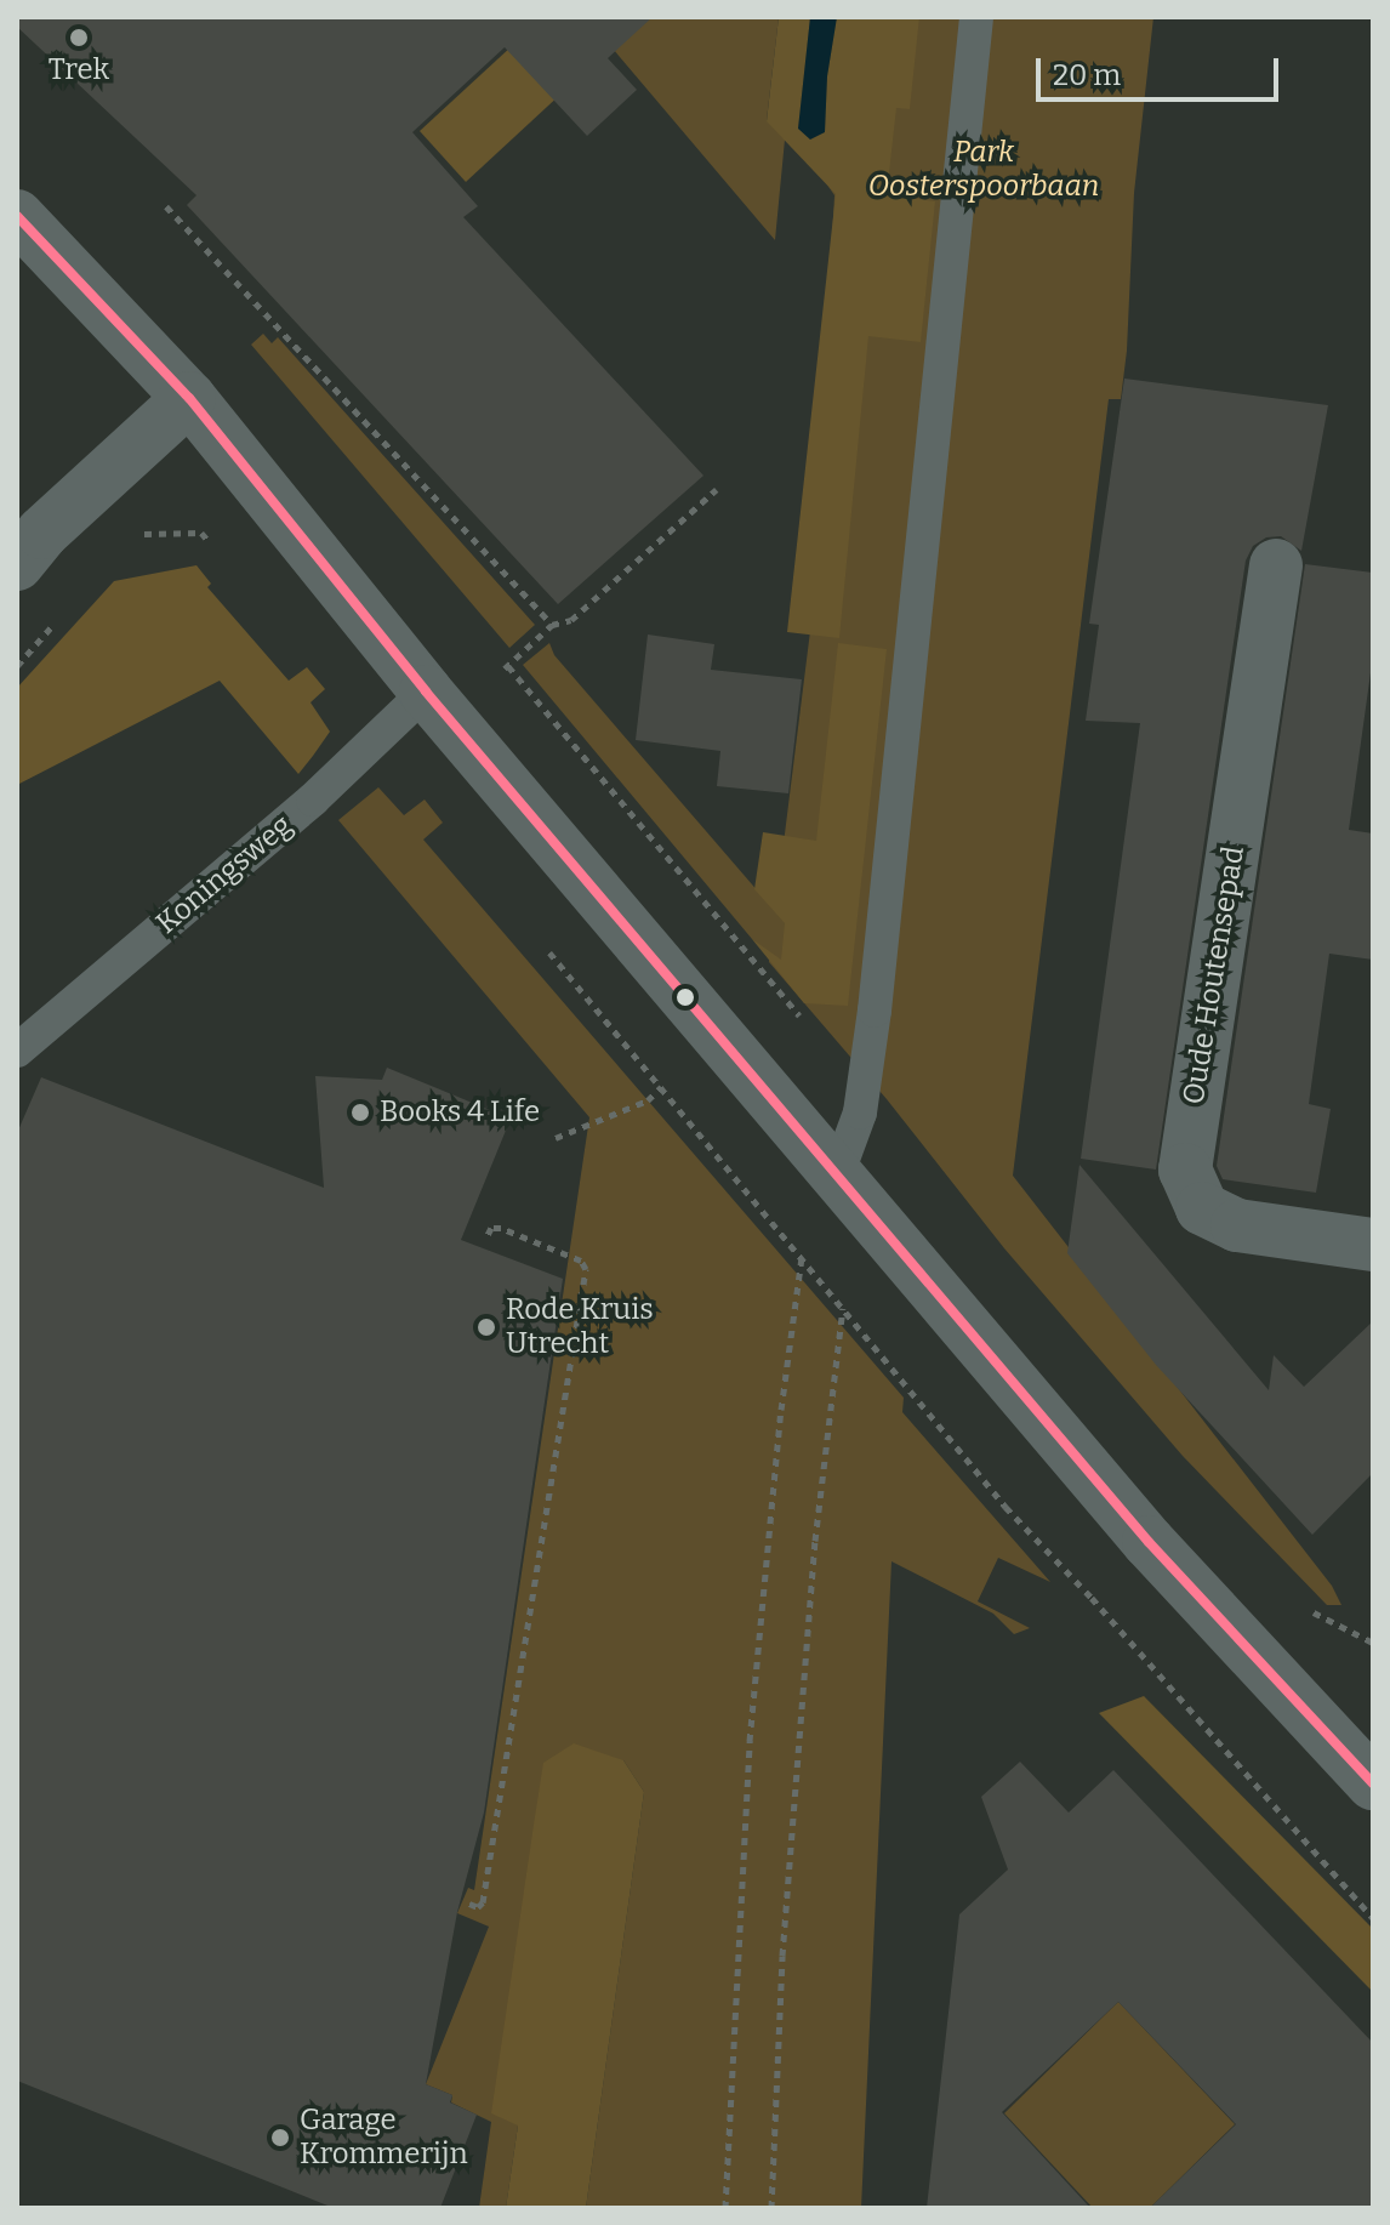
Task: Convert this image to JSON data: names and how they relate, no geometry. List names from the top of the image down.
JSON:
{
  "streets": {
    "street": ["Oude Houtensepad"],
    "lane": ["Koningsweg"]
  },
  "parks": ["Park Oosterspoorbaan"],
  "places": [
    "Trek",
    "Books 4 Life",
    "Rode Kruis Utrecht",
    "Garage Krommerijn"
  ],
  "scale_bar": "20 m"
}
